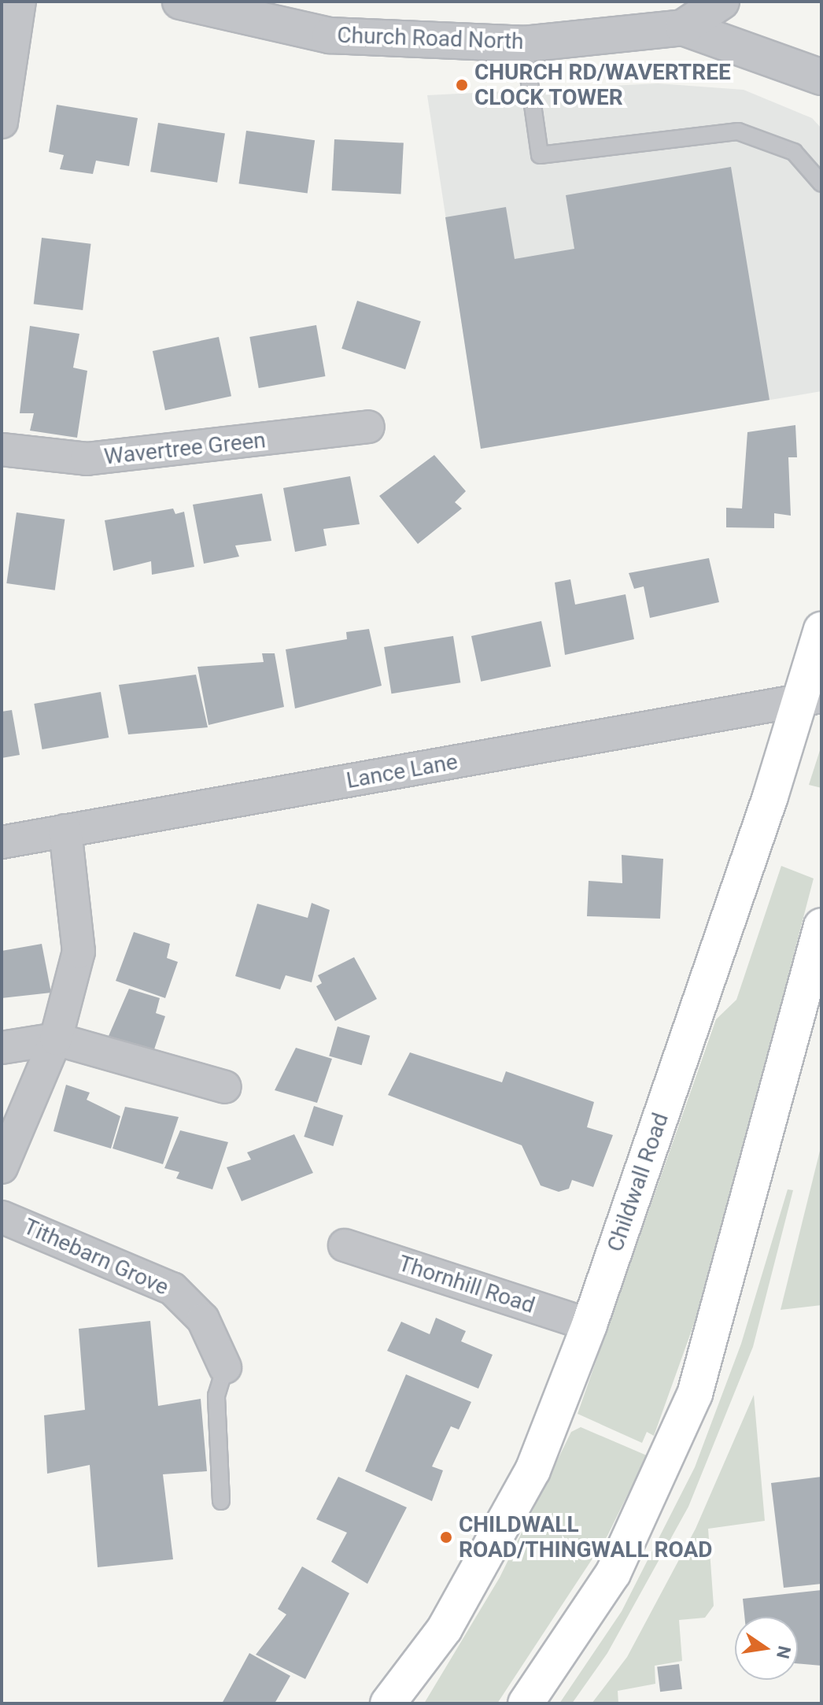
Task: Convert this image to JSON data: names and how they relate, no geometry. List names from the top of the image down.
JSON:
{
  "streets": {
    "main road": ["Childwall Road"],
    "street": [
      "Church Road North",
      "Wavertree Green",
      "Lance Lane",
      "Tithebarn Grove",
      "Thornhill Road"
    ]
  },
  "crossings": [
    ["Lance Lane", "Childwall Road"],
    ["Childwall Road", "Thornhill Road"]
  ],
  "places": ["CHURCH RD/WAVERTREE CLOCK TOWER", "CHILDWALL ROAD/THINGWALL ROAD"],
  "north": "right"
}
